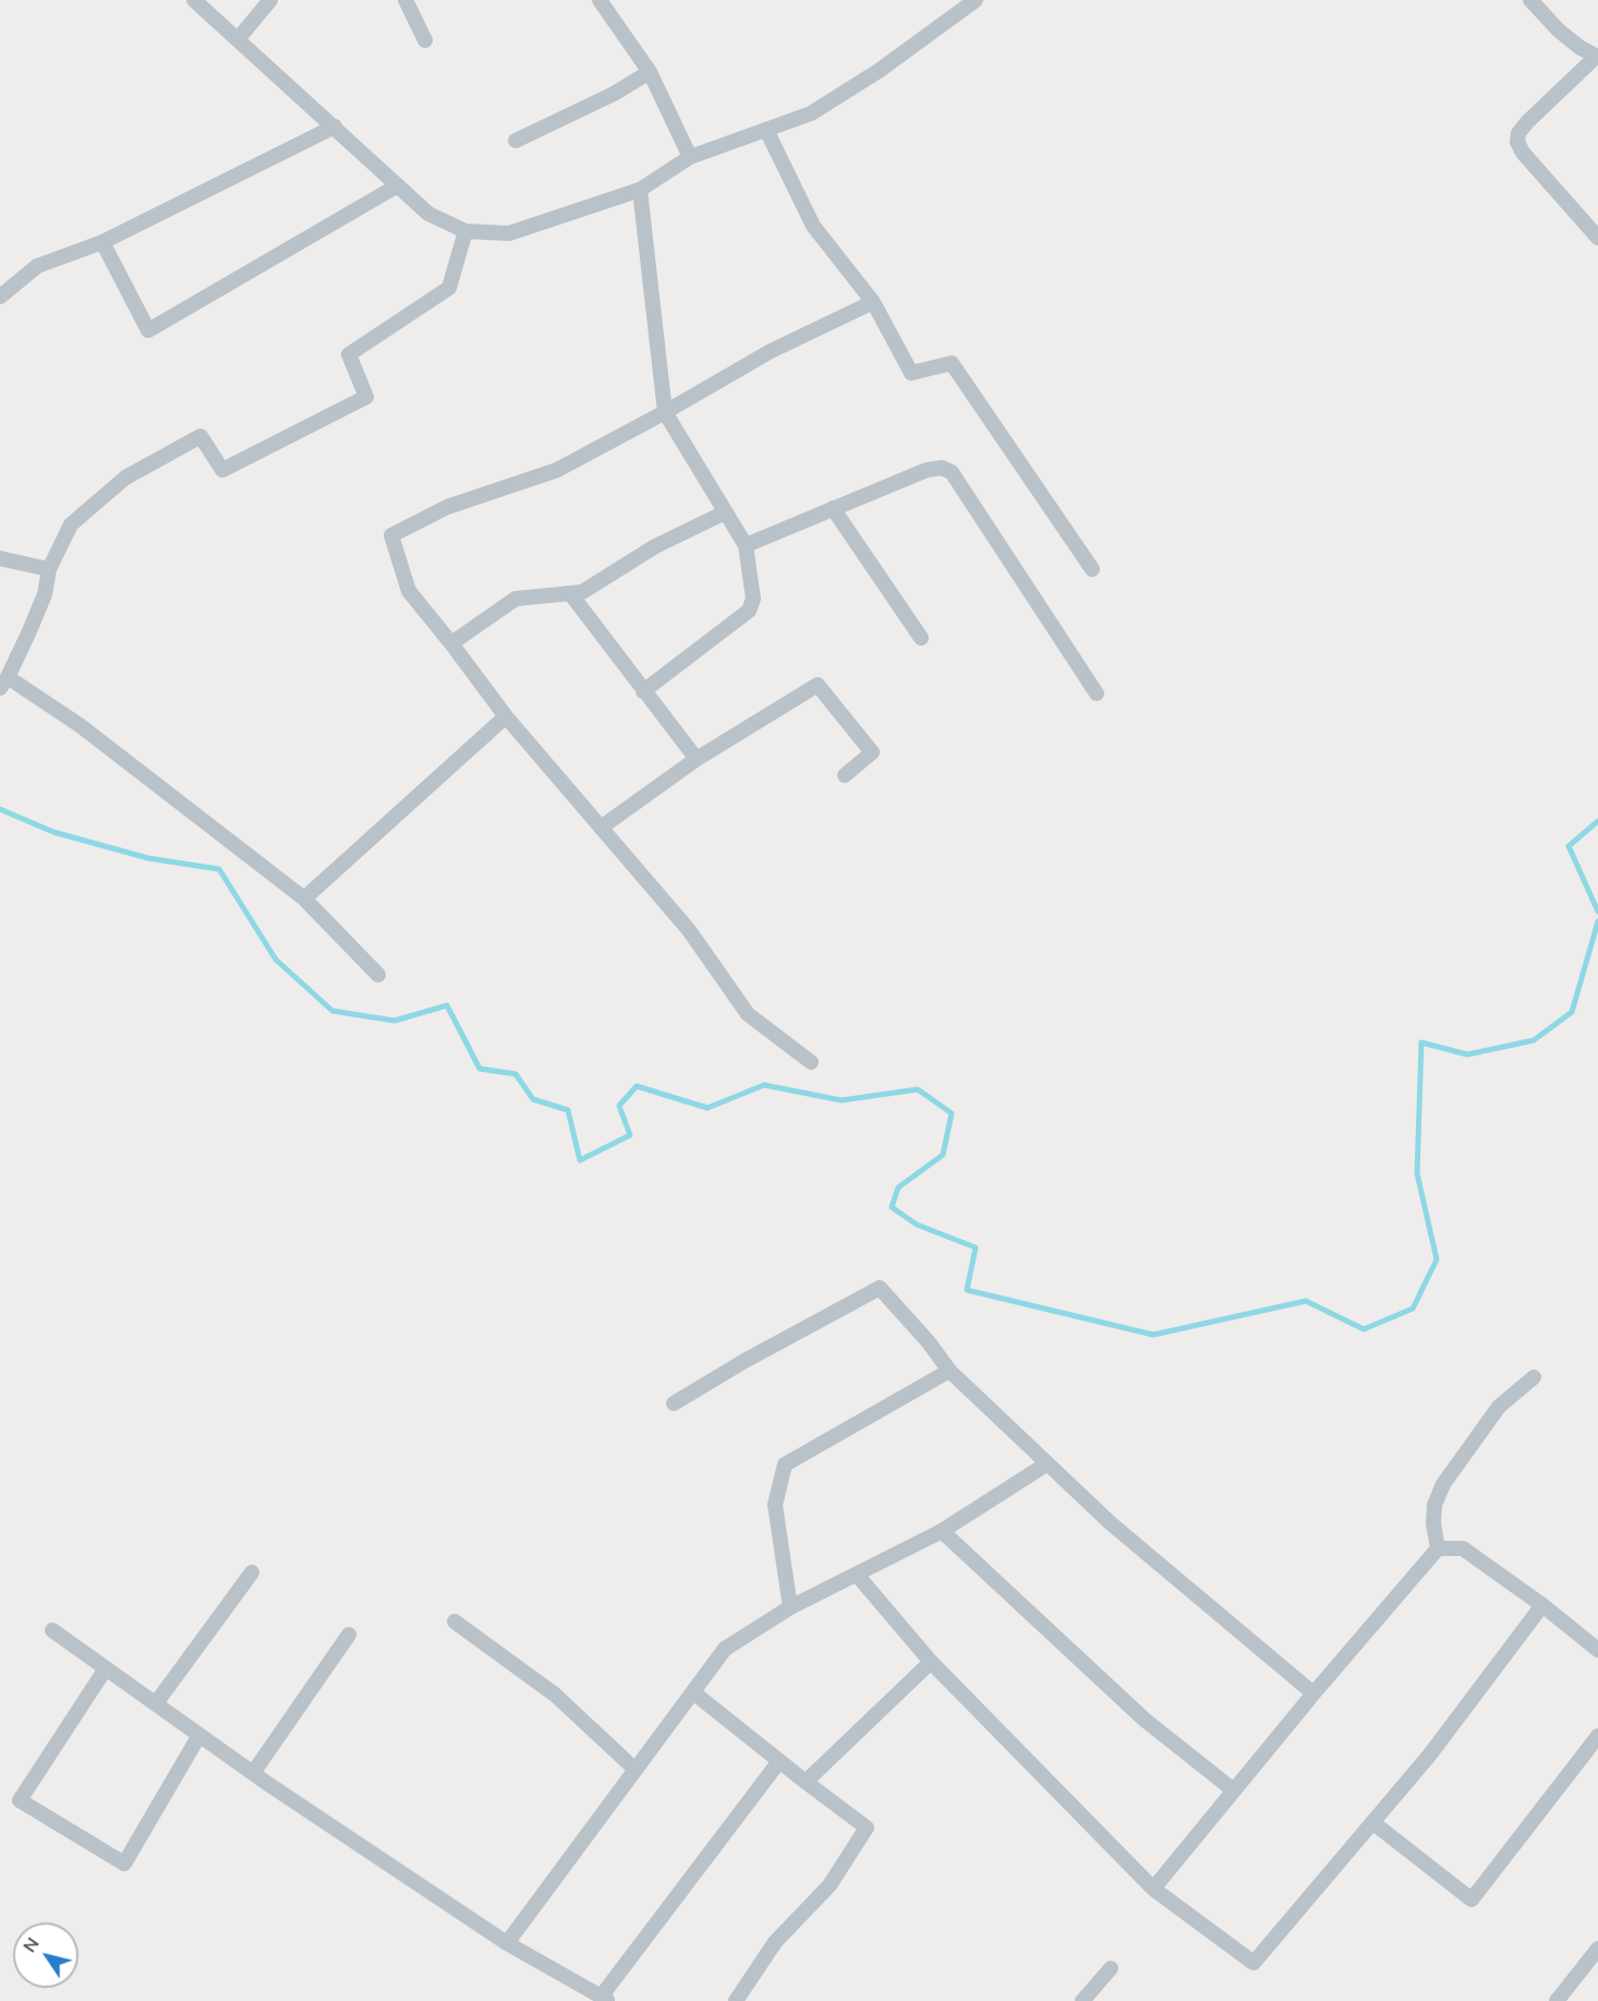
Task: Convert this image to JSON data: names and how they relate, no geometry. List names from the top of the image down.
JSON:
{
  "north": "top left"
}
